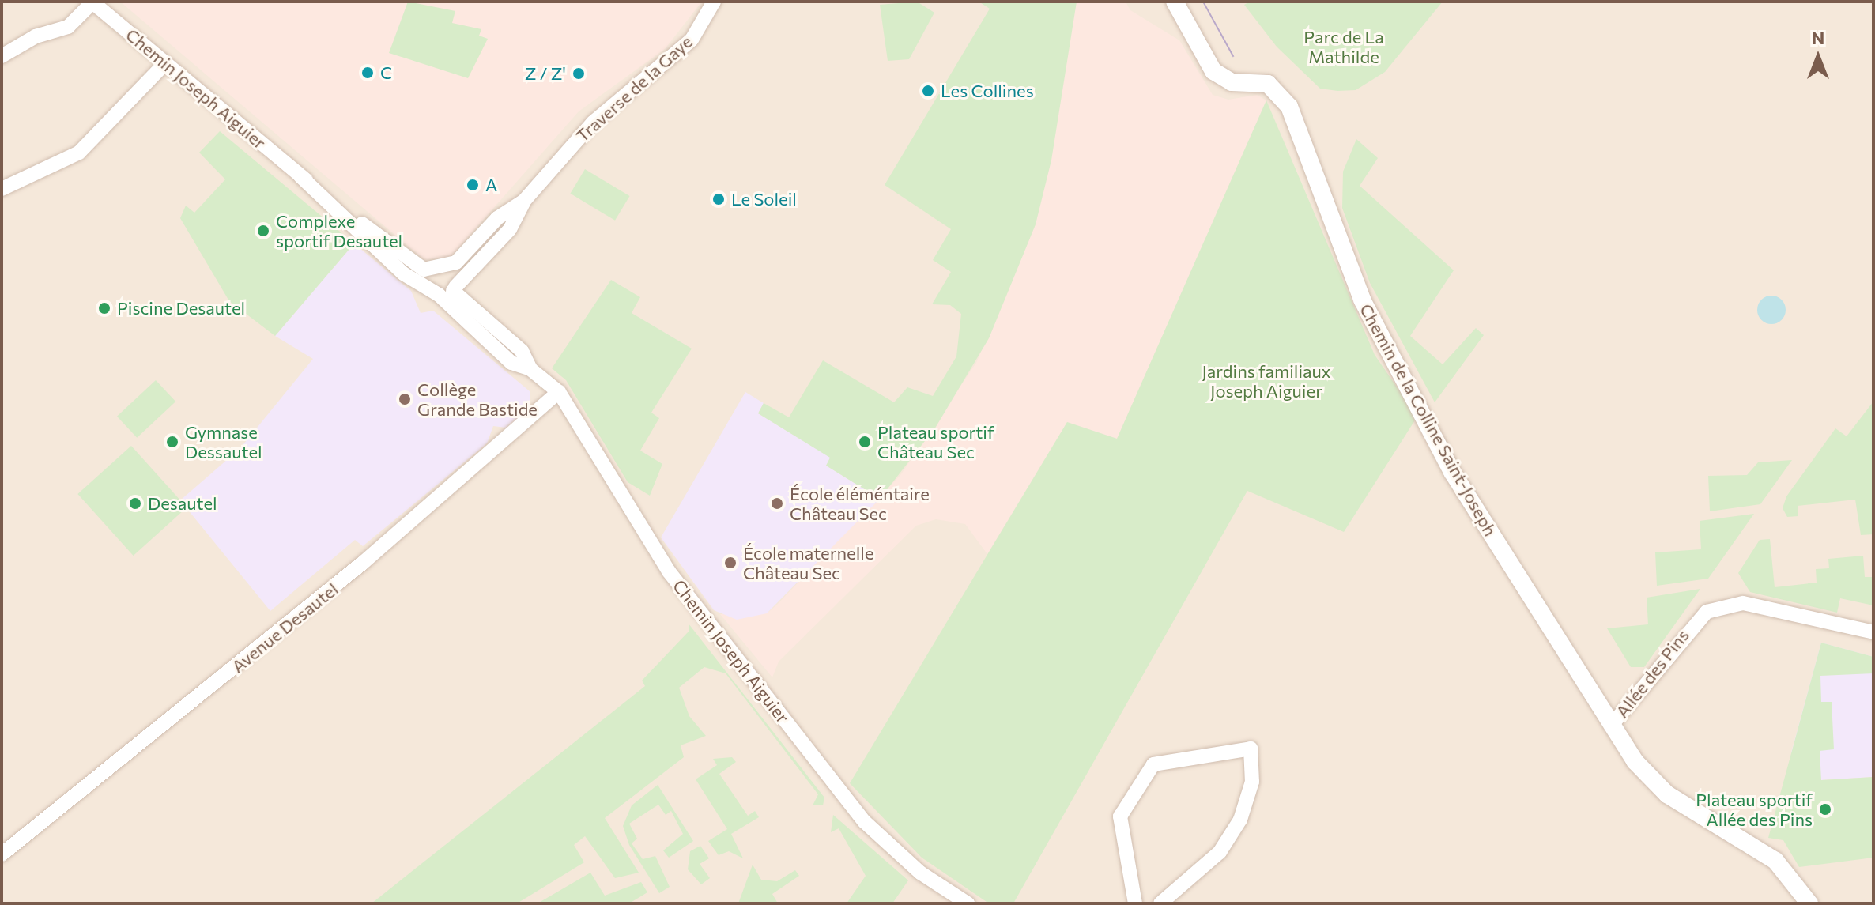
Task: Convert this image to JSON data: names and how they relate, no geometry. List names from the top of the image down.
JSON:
{
  "streets": {
    "street": [
      "Chemin Joseph Aiguier",
      "Traverse de la Gaye",
      "Chemin de la Colline Saint-Joseph",
      "Avenue Desautel",
      "Allée des Pins"
    ]
  },
  "crossings": [
    ["Chemin Joseph Aiguier", "Traverse de la Gaye"],
    ["Chemin Joseph Aiguier", "Avenue Desautel"],
    ["Chemin de la Colline Saint-Joseph", "Allée des Pins"]
  ],
  "parks": ["Parc de La Mathilde", "Jardins familiaux Joseph Aiguier"],
  "places": [
    "C",
    "Z / Z'",
    "Les Collines",
    "A",
    "Le Soleil",
    "Complexe sportif Desautel",
    "Piscine Desautel",
    "Collège Grande Bastide",
    "Gymnase Dessautel",
    "Plateau sportif Château Sec",
    "Desautel",
    "École éléméntaire Château Sec",
    "École maternelle Château Sec",
    "Plateau sportif Allée des Pins"
  ],
  "north": "top"
}
